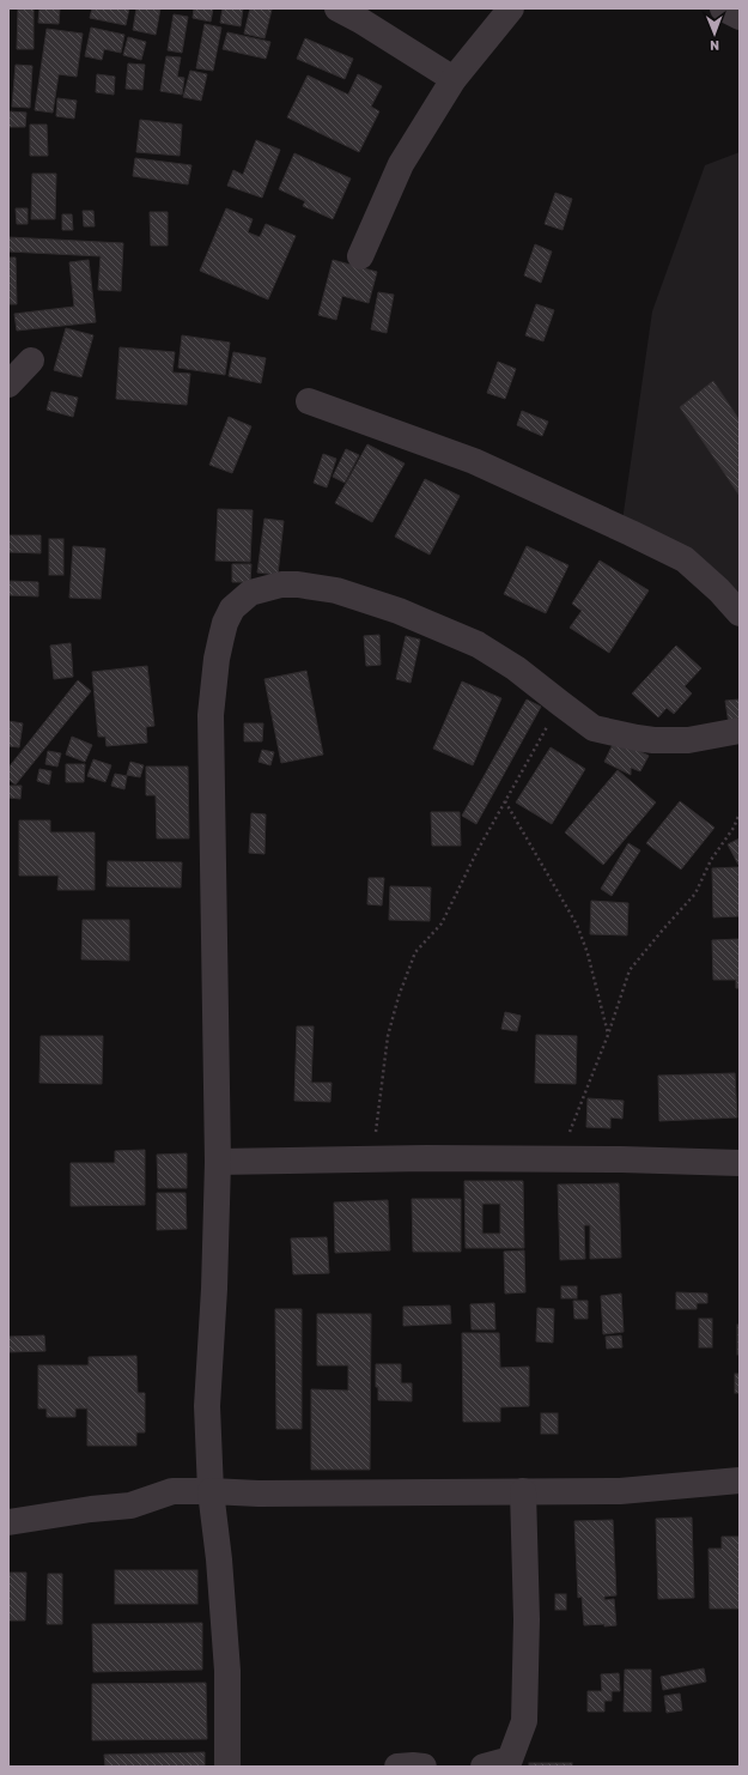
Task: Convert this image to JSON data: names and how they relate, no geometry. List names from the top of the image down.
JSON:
{
  "north": "bottom"
}
